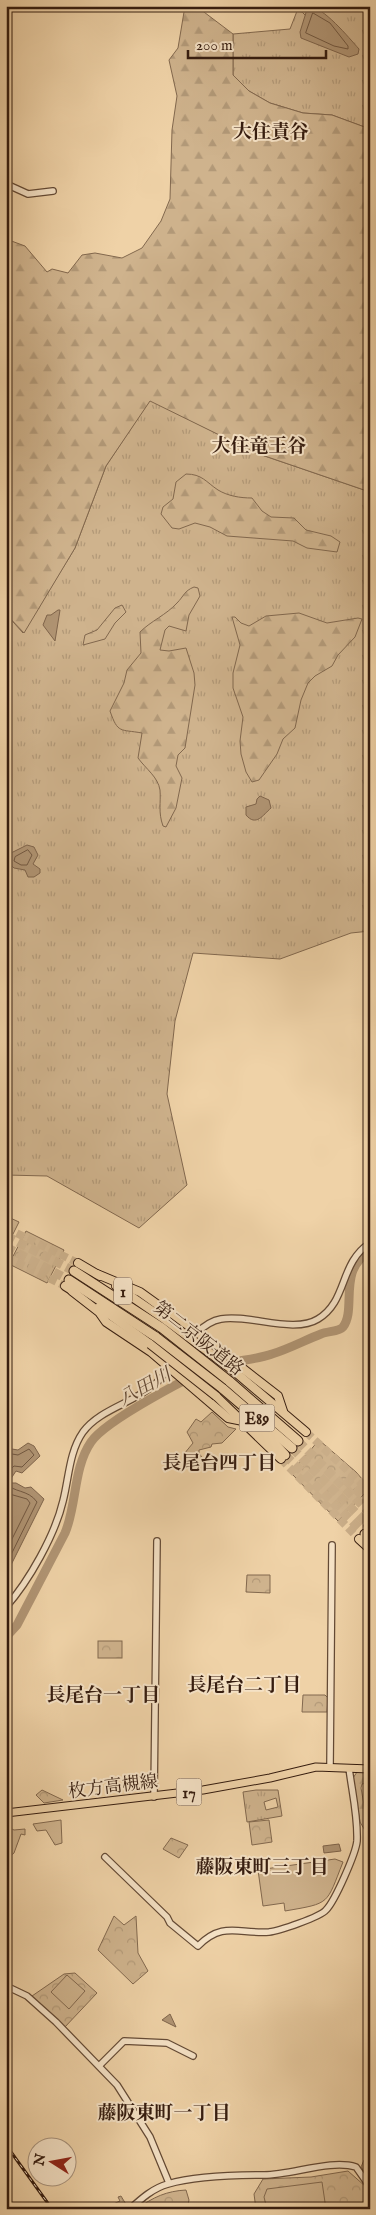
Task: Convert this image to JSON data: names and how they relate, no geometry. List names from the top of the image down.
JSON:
{
  "streets": {
    "highway": ["1", "第二京阪道路", "E89"],
    "main road": ["枚方高槻線", "17"]
  },
  "crossings": [
    ["1", "第二京阪道路"]
  ],
  "districts": [
    "大住責谷",
    "大住竜王谷",
    "長尾台四丁目",
    "長尾台二丁目",
    "長尾台一丁目",
    "藤阪東町三丁目",
    "藤阪東町一丁目"
  ],
  "water": ["八田川"],
  "scale_bar": "200 m",
  "north": "left"
}
